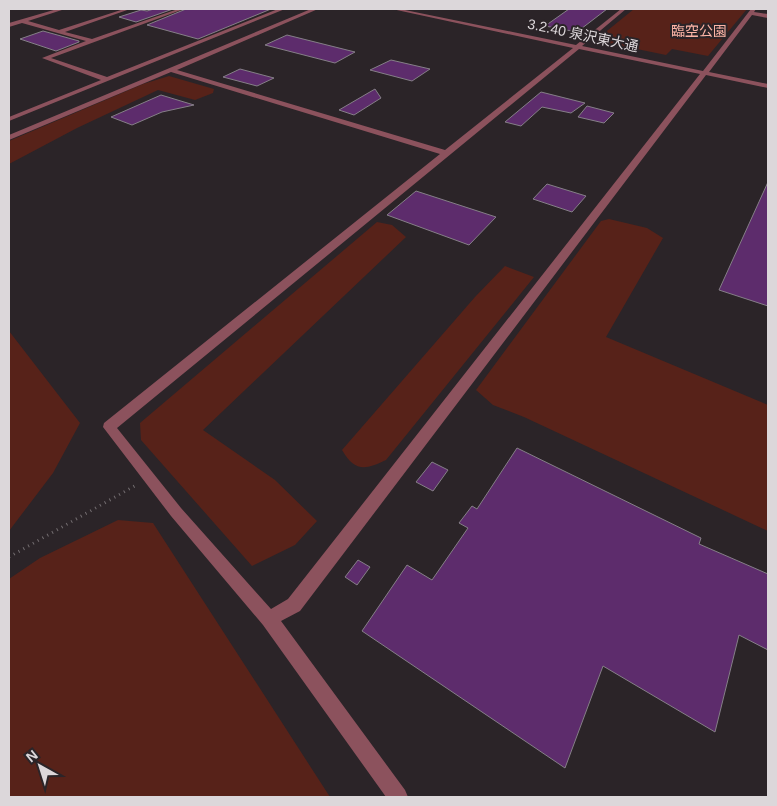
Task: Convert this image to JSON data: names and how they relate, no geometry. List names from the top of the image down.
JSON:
{
  "streets": {
    "street": ["3.2.40 泉沢東大通"]
  },
  "parks": ["臨空公園"],
  "north": "top left"
}
